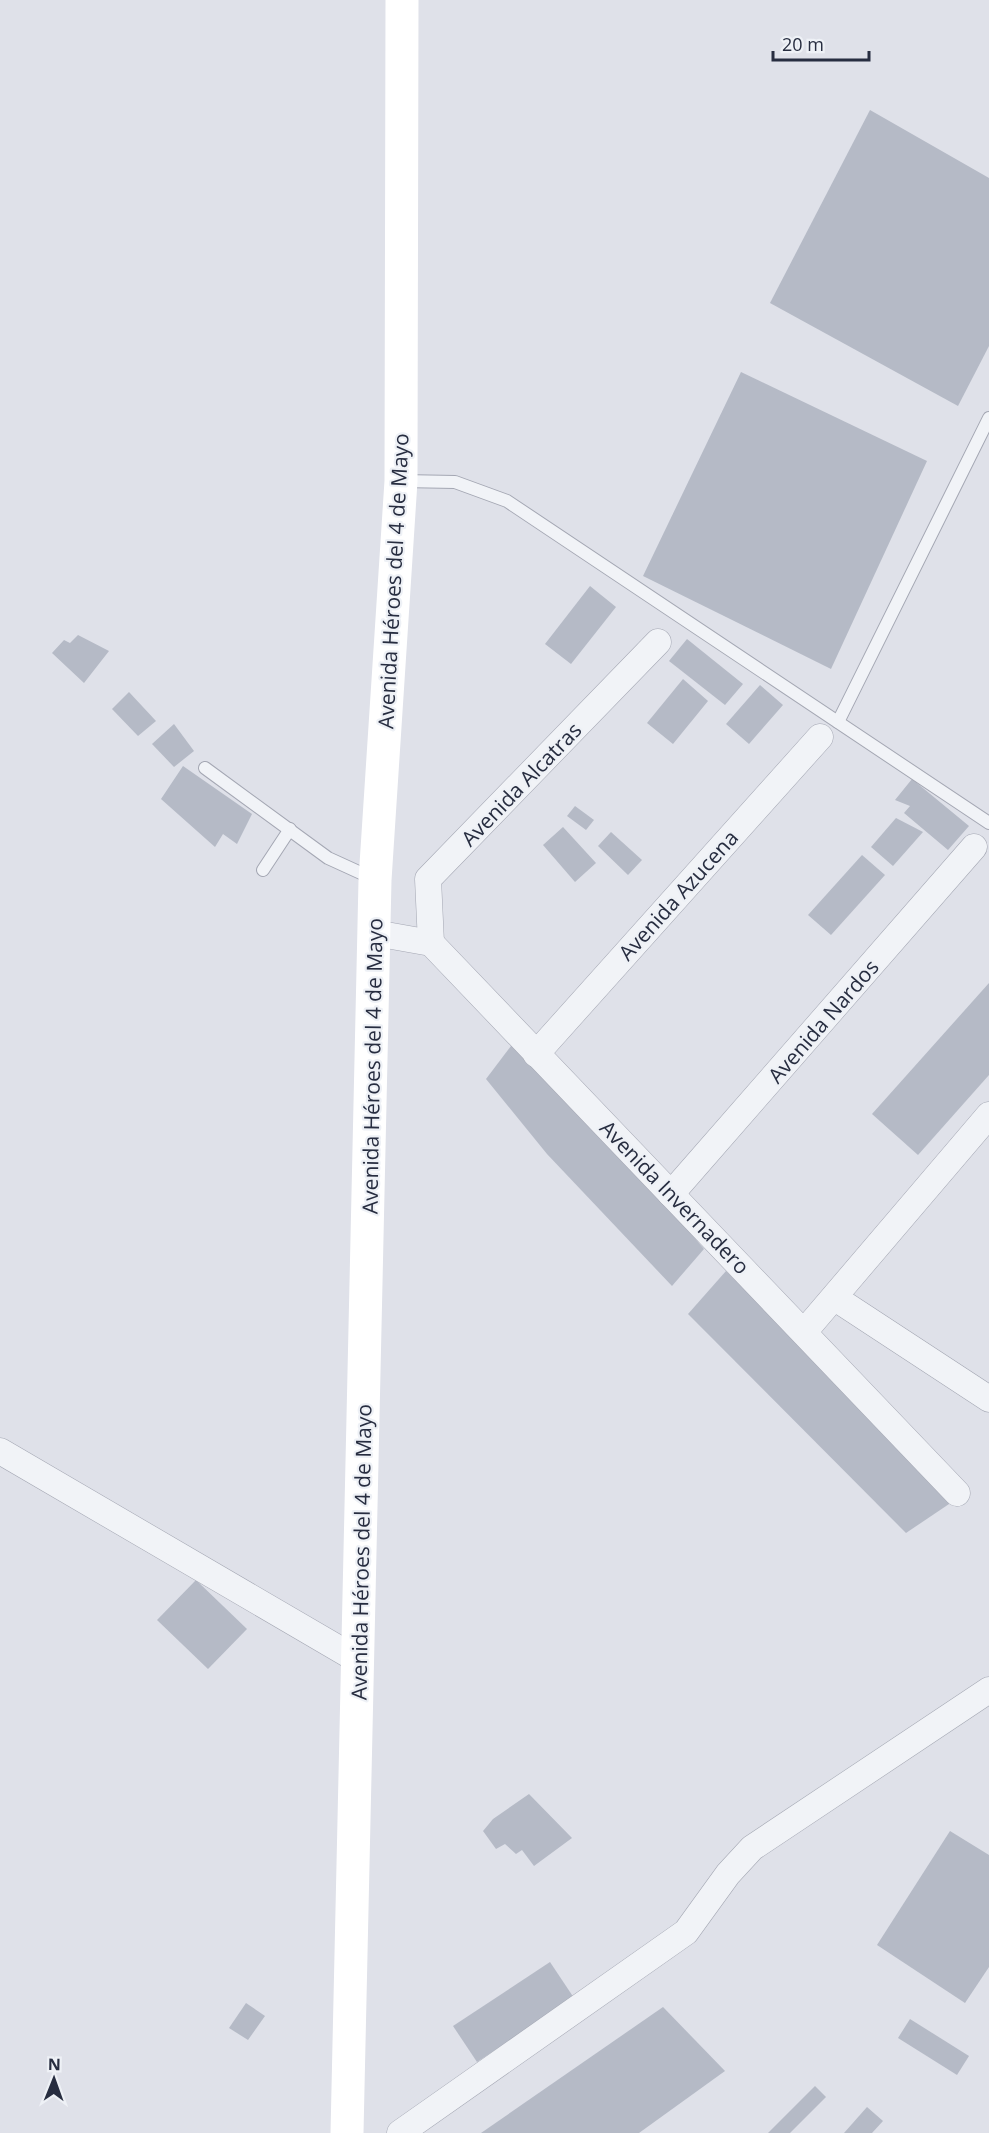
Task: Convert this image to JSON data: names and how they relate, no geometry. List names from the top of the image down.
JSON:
{
  "streets": {
    "main road": ["Avenida Héroes del 4 de Mayo"],
    "street": [
      "Avenida Alcatras",
      "Avenida Azucena",
      "Avenida Nardos",
      "Avenida Invernadero"
    ]
  },
  "crossings": [
    ["Avenida Alcatras", "Avenida Invernadero"],
    ["Avenida Azucena", "Avenida Invernadero"],
    ["Avenida Nardos", "Avenida Invernadero"]
  ],
  "scale_bar": "20 m",
  "north": "top"
}
